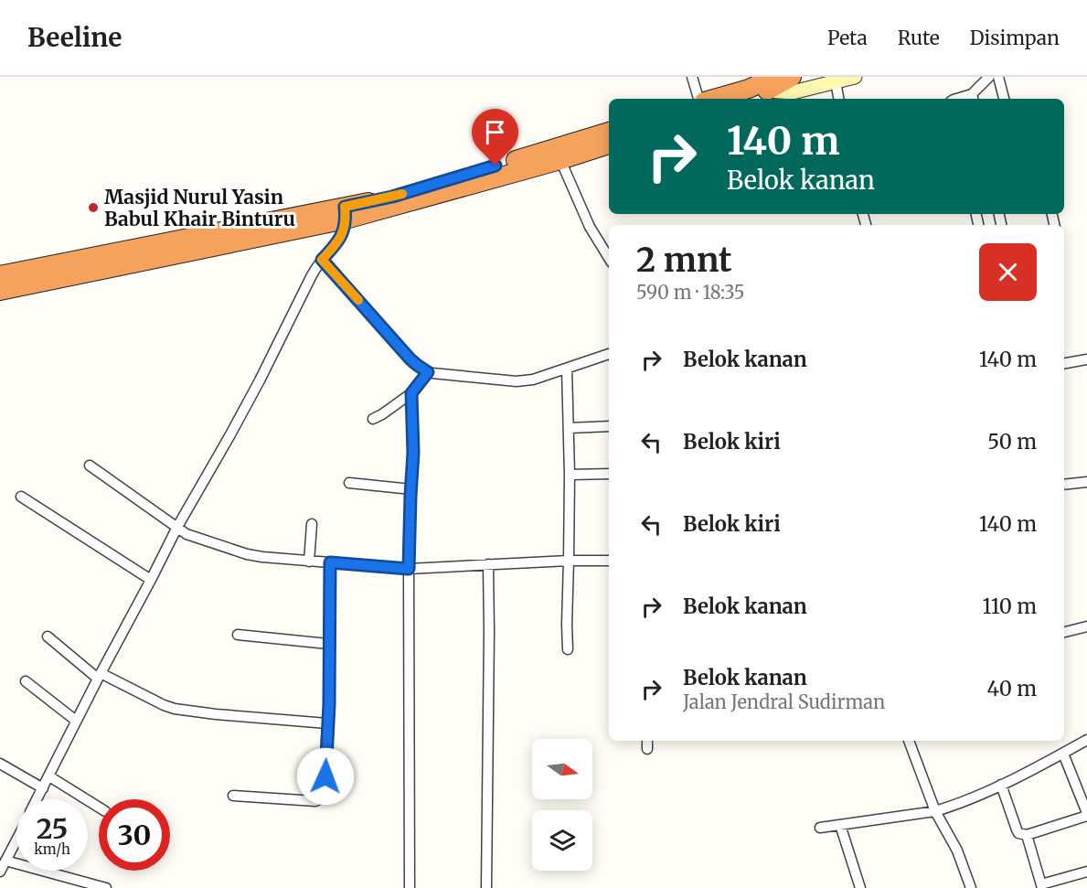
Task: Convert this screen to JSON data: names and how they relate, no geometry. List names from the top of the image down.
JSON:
{
  "places": ["Masjid Nurul Yasin Babul Khair Binturu"],
  "north": "right",
  "page": {
    "header": "Beeline",
    "nav": ["Peta", "Rute", "Disimpan"],
    "turn": ["140 m", "Belok kanan"],
    "heading": ["2 mnt", "590 m · 18:35"],
    "list": [
      {
        "name": "Belok kanan",
        "value": "140 m"
      },
      {
        "name": "Belok kiri",
        "value": "50 m"
      },
      {
        "name": "Belok kiri",
        "value": "140 m"
      },
      {
        "name": "Belok kanan",
        "value": "110 m"
      },
      {
        "name": "Belok kanan",
        "note": "Jalan Jendral Sudirman",
        "value": "40 m"
      }
    ],
    "speed": "25 km/h",
    "limit": "30"
  }
}
